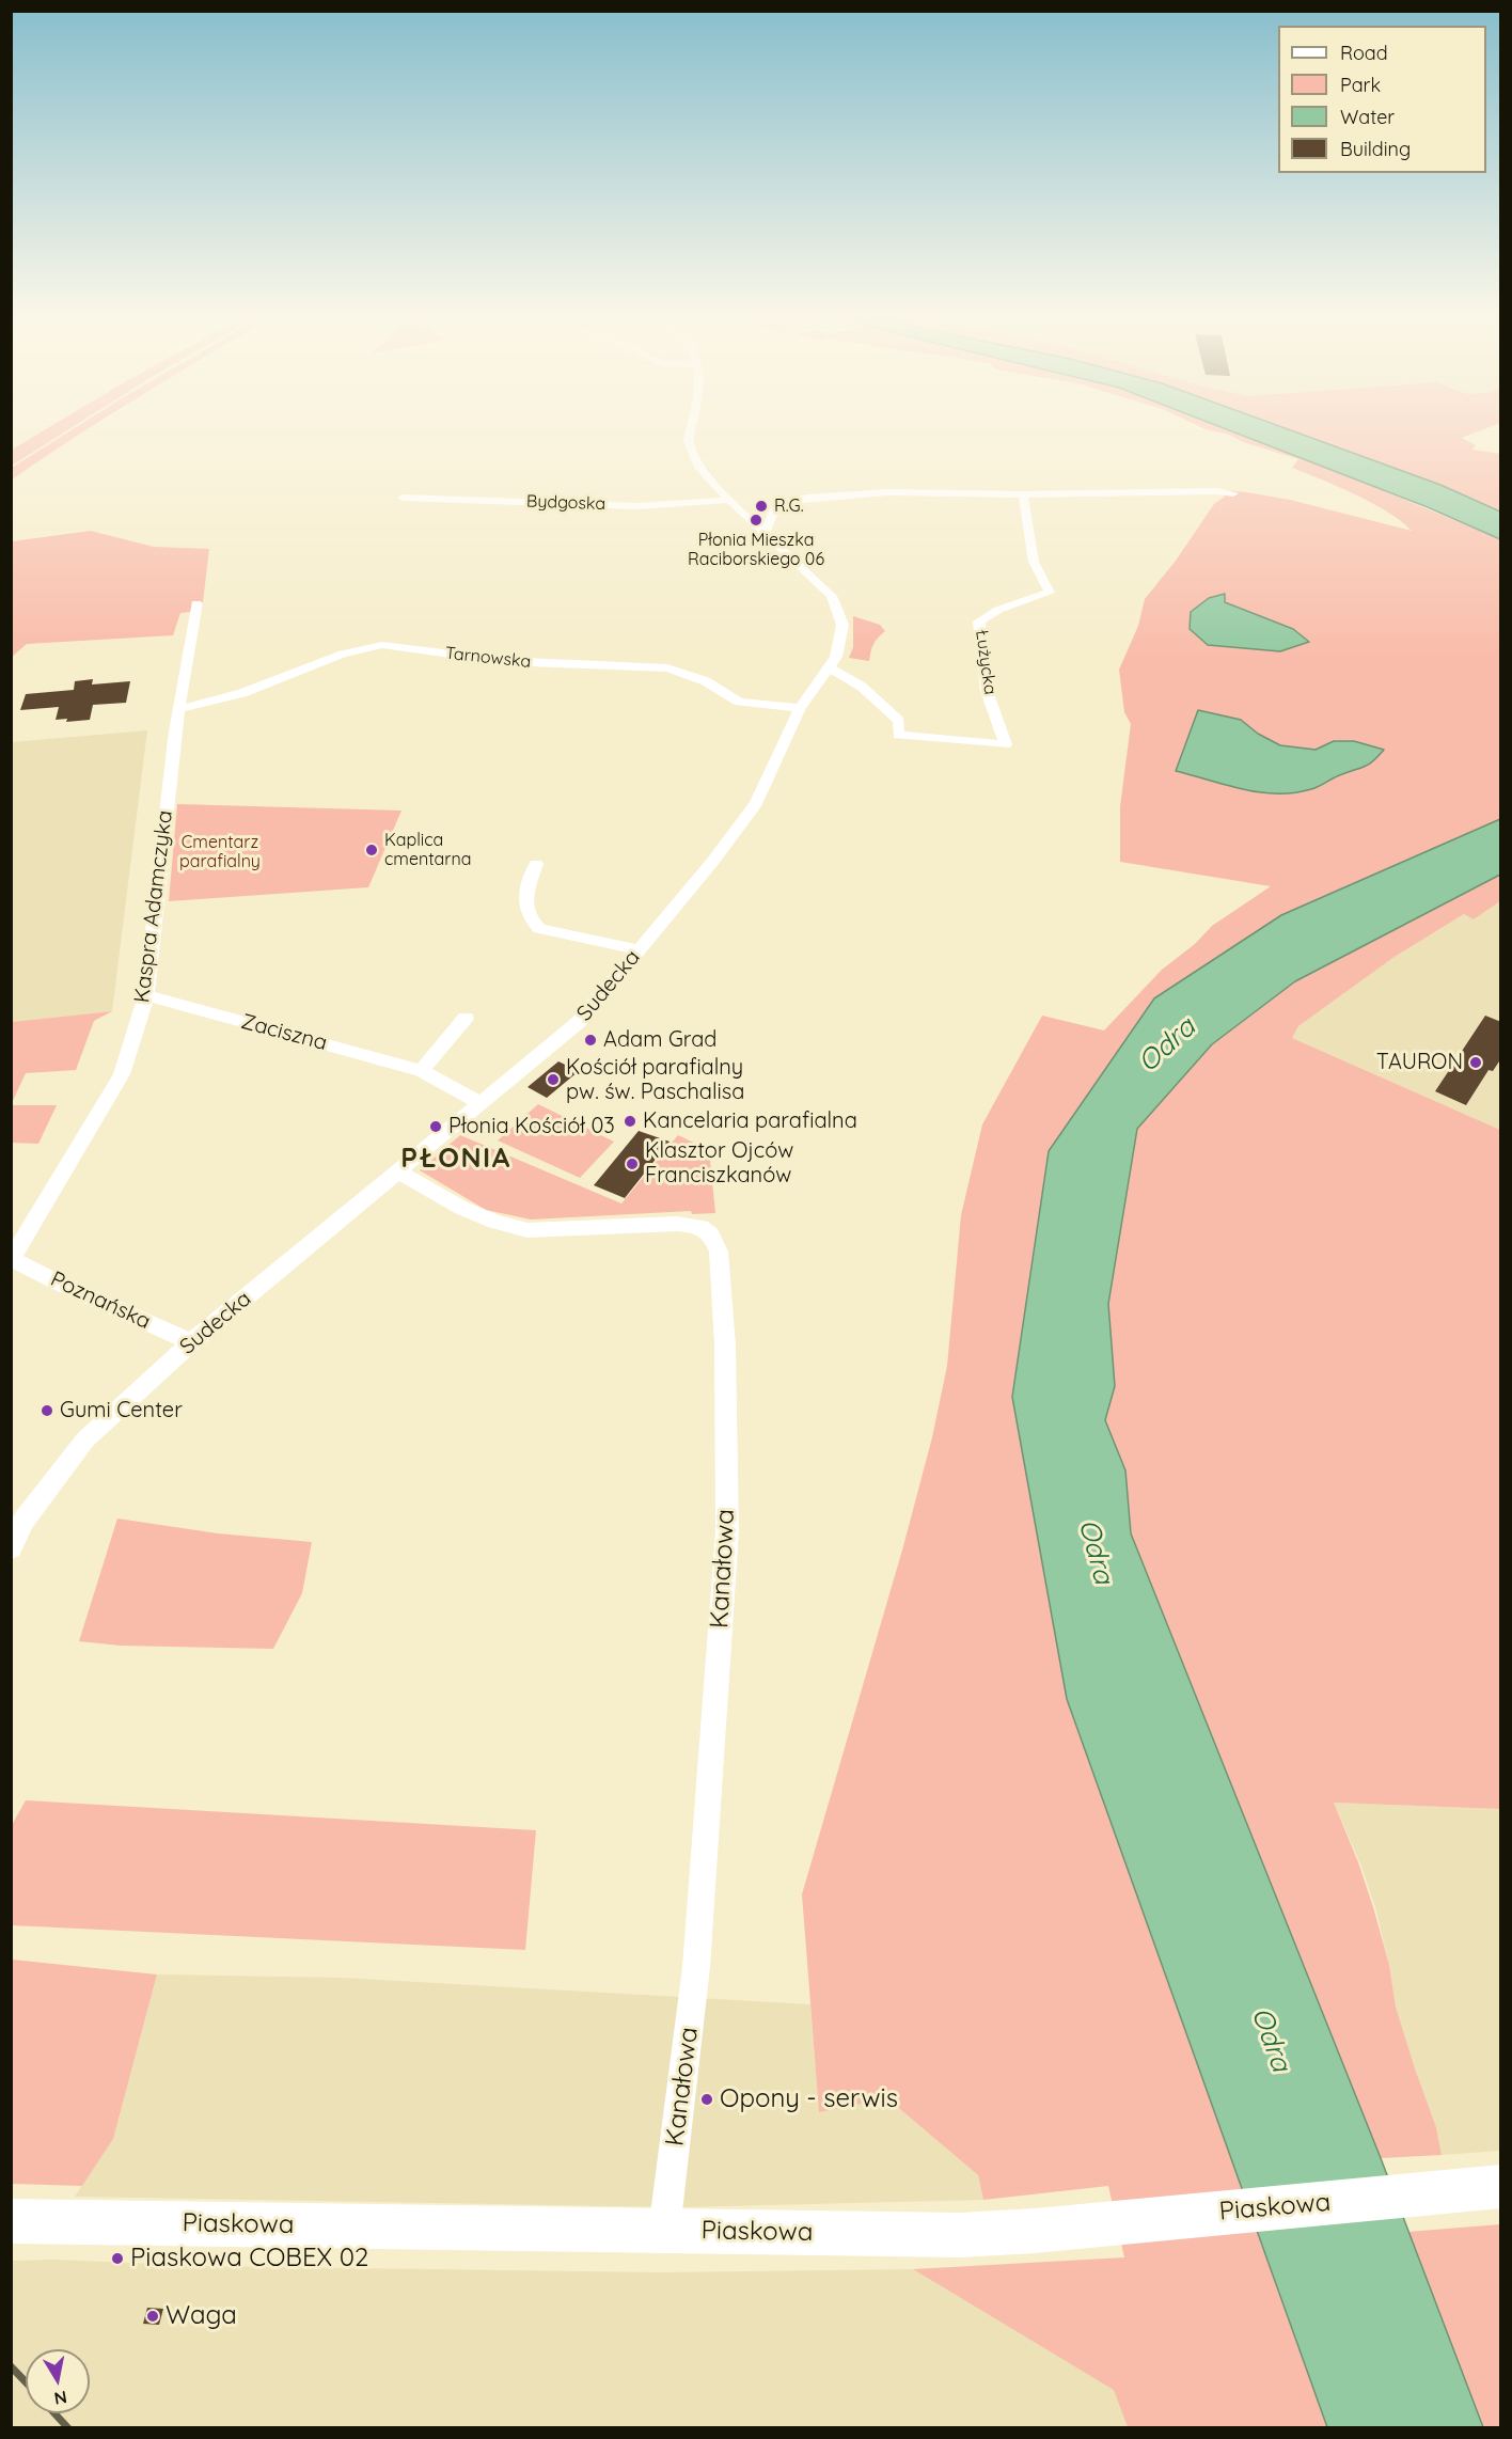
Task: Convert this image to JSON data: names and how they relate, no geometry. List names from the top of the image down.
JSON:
{
  "streets": {
    "main road": ["Piaskowa"],
    "street": [
      "Bydgoska",
      "Tarnowska",
      "Łużycka",
      "Kaspra Adamczyka",
      "Sudecka",
      "Zaciszna",
      "Poznańska",
      "Kanałowa"
    ]
  },
  "crossings": [
    ["Bydgoska", "Sudecka"],
    ["Tarnowska", "Kaspra Adamczyka"],
    ["Tarnowska", "Sudecka"],
    ["Łużycka", "Sudecka"],
    ["Kaspra Adamczyka", "Zaciszna"],
    ["Kaspra Adamczyka", "Poznańska"],
    ["Sudecka", "Zaciszna"],
    ["Sudecka", "Poznańska"],
    ["Sudecka", "Kanałowa"],
    ["Kanałowa", "Piaskowa"]
  ],
  "districts": ["PŁONIA"],
  "water": ["Odra"],
  "parks": ["Cmentarz parafialny"],
  "places": [
    "R.G.",
    "Płonia Mieszka Raciborskiego 06",
    "Kaplica cmentarna",
    "Adam Grad",
    "TAURON",
    "Kościół parafialny pw. św. Paschalisa",
    "Kancelaria parafialna",
    "Płonia Kościół 03",
    "Klasztor Ojców Franciszkanów",
    "Gumi Center",
    "Opony - serwis",
    "Piaskowa COBEX 02",
    "Waga"
  ],
  "legend": [
    "Road",
    "Park",
    "Water",
    "Building"
  ],
  "north": "bottom"
}
